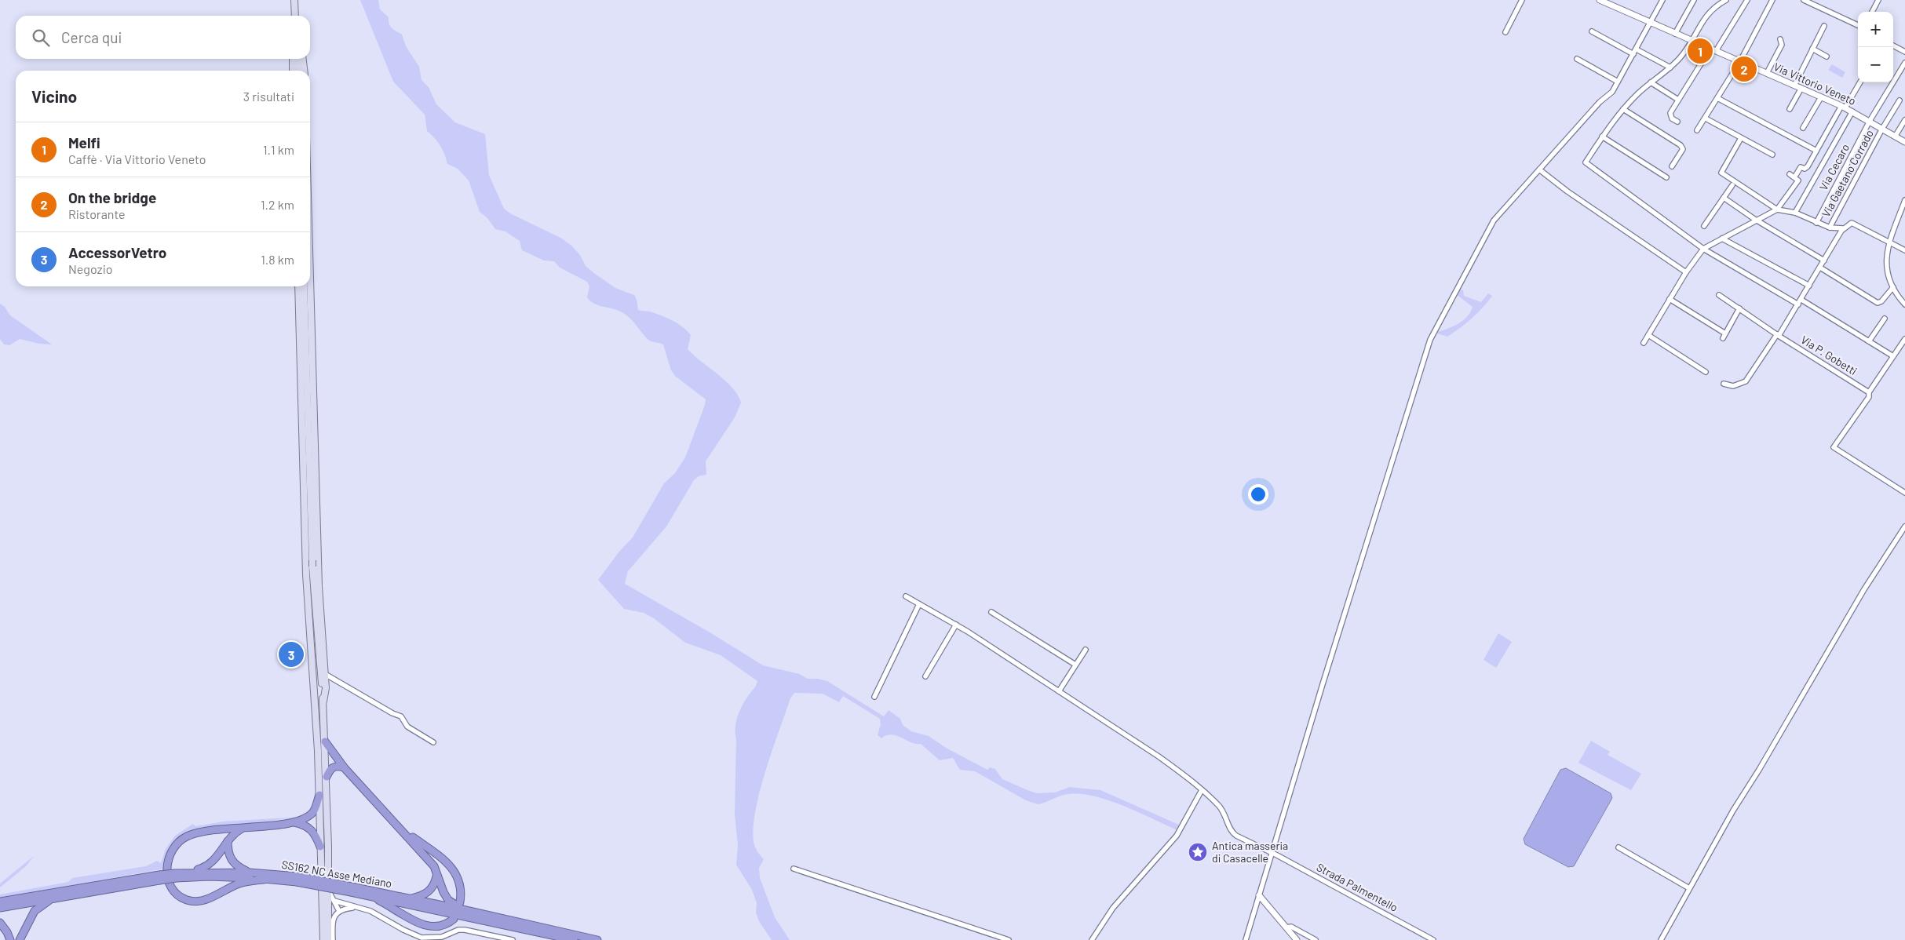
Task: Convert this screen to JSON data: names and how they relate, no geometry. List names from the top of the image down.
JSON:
{
  "streets": {
    "highway": ["SS162 NC Asse Mediano"],
    "street": [
      "Via Vittorio Veneto",
      "Via Cecaro",
      "Via Gaetano Corrado",
      "Via P. Gobetti",
      "Strada Palmentello"
    ]
  },
  "crossings": [
    ["Via Vittorio Veneto", "Via Cecaro"],
    ["Via Vittorio Veneto", "Via Gaetano Corrado"]
  ],
  "places": {
    "place": ["Antica masseria di Casacelle"]
  },
  "page": {
    "map_buttons": ["+", "−"],
    "search": "Cerca qui",
    "pins": ["1", "2", "3"],
    "heading": ["Vicino", "3 risultati"],
    "list": [
      {
        "mark": "1",
        "name": "Melfi",
        "note": "Caffè · Via Vittorio Veneto",
        "value": "1.1 km"
      },
      {
        "mark": "2",
        "name": "On the bridge",
        "note": "Ristorante",
        "value": "1.2 km"
      },
      {
        "mark": "3",
        "name": "AccessorVetro",
        "note": "Negozio",
        "value": "1.8 km"
      }
    ]
  }
}
